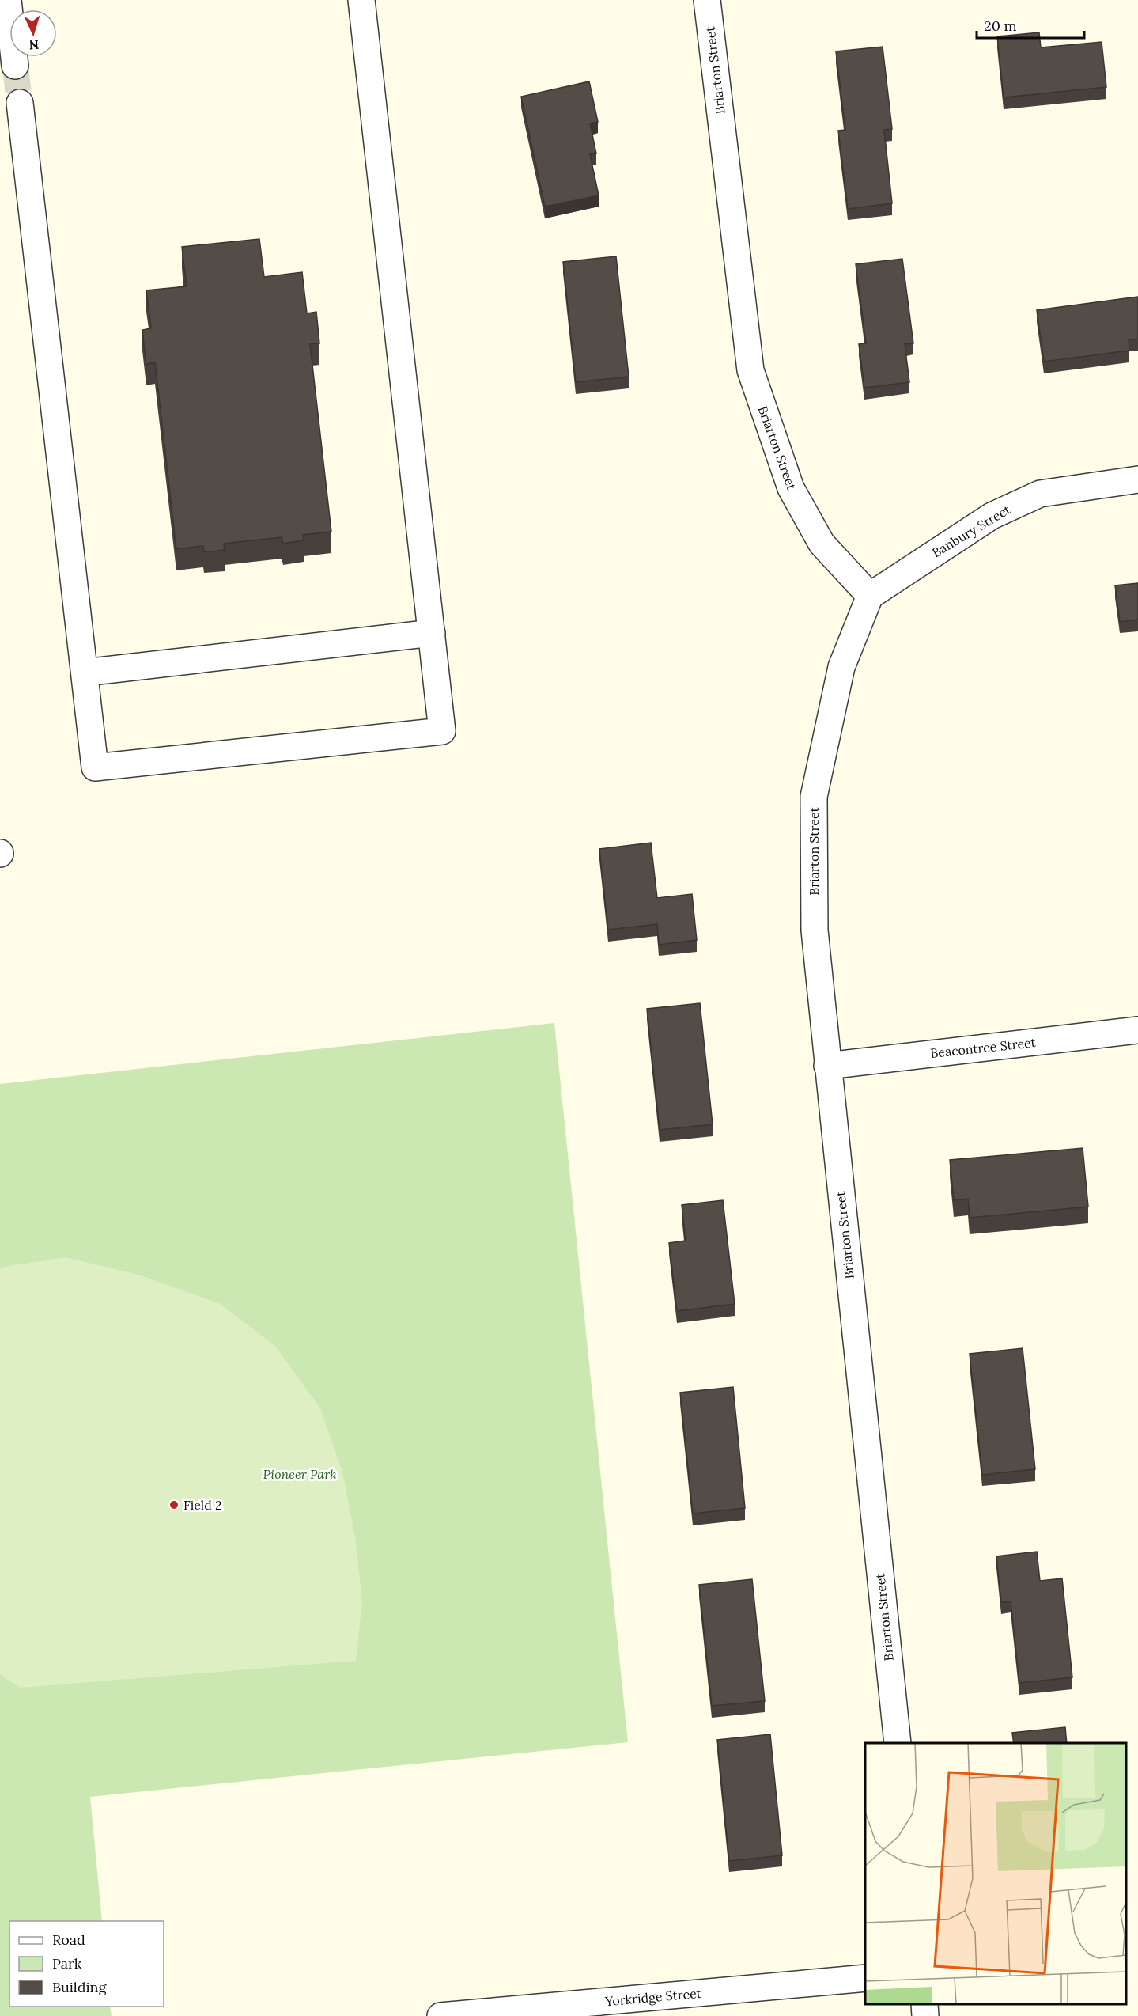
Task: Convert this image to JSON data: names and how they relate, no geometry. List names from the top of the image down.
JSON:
{
  "streets": {
    "street": [
      "Briarton Street",
      "Banbury Street",
      "Beacontree Street",
      "Yorkridge Street"
    ]
  },
  "crossings": [
    ["Briarton Street", "Banbury Street"],
    ["Briarton Street", "Beacontree Street"]
  ],
  "parks": ["Pioneer Park"],
  "places": ["Field 2"],
  "legend": ["Road", "Park", "Building"],
  "scale_bar": "20 m",
  "north": "bottom"
}
